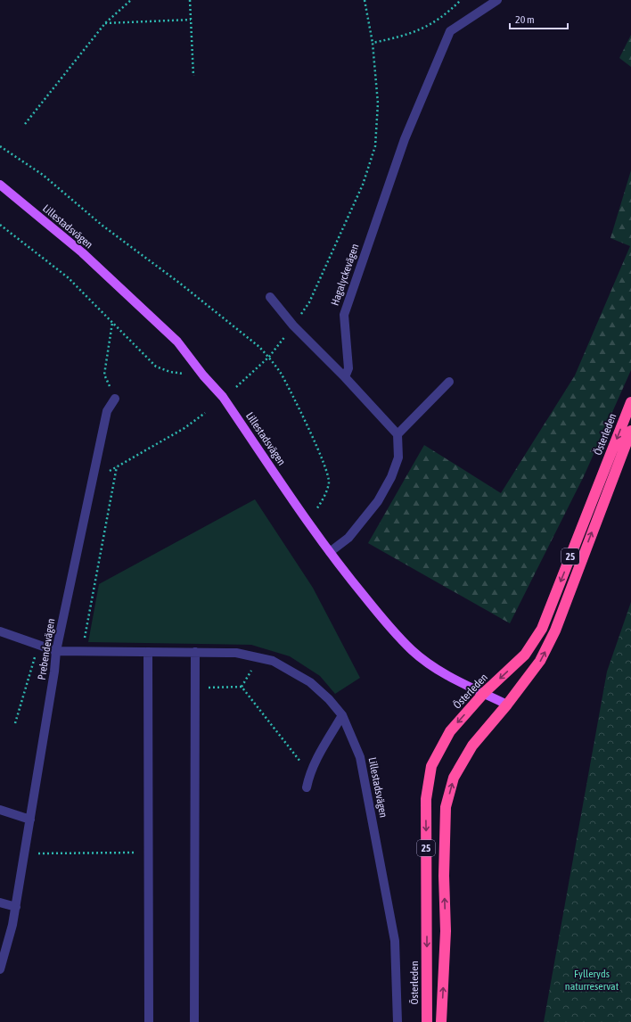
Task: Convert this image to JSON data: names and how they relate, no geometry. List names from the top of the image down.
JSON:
{
  "streets": {
    "highway": ["Österleden", "25"],
    "main road": ["Lillestadsvägen"],
    "street": ["Hagalyckevägen", "Prebendevägen"]
  },
  "crossings": [
    ["Lillestadsvägen", "Österleden"],
    ["Lillestadsvägen", "25"],
    ["Lillestadsvägen", "Prebendevägen"]
  ],
  "parks": ["Fylleryds naturreservat"],
  "scale_bar": "20 m"
}
